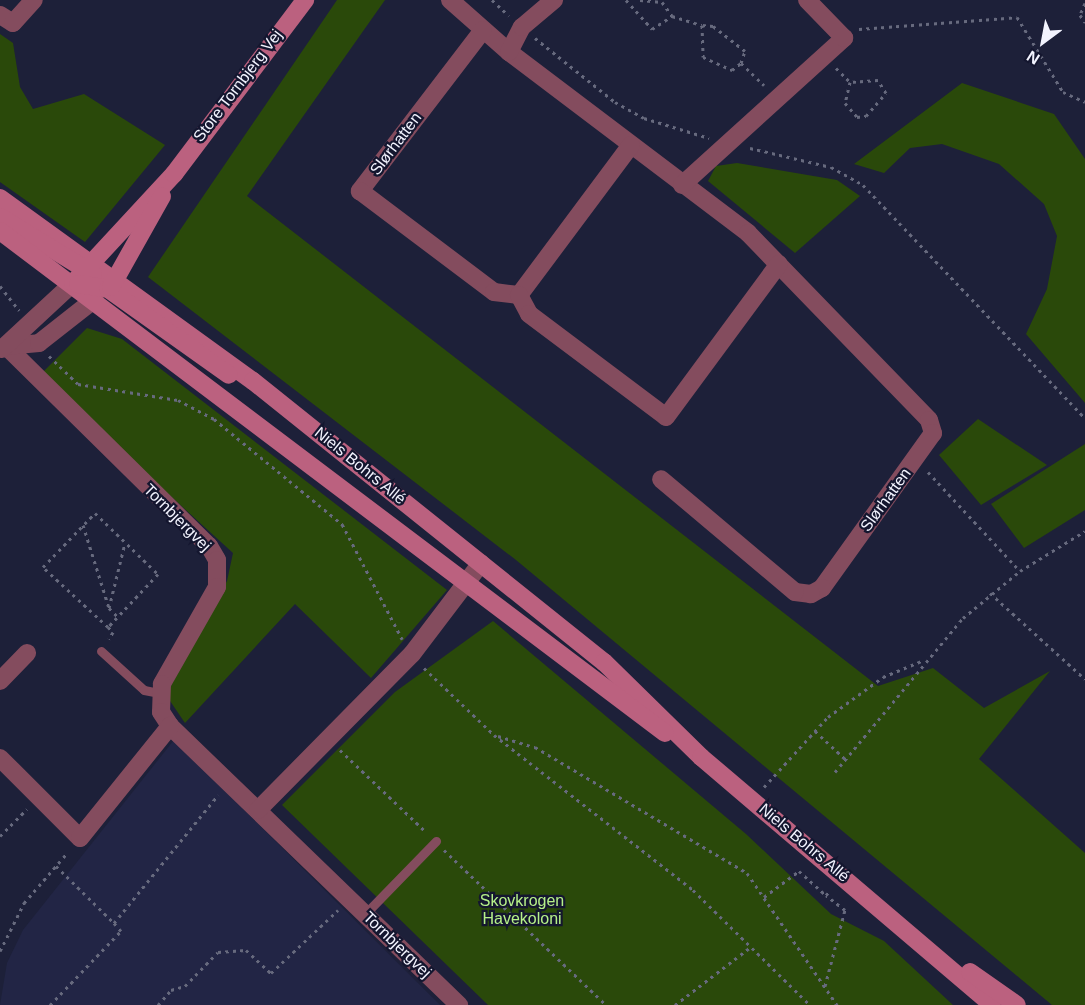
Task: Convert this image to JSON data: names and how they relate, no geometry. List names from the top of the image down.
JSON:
{
  "streets": {
    "street": [
      "Store Tornbjerg Vej",
      "Slørhatten",
      "Niels Bohrs Allé",
      "Tornbjergvej"
    ]
  },
  "crossings": [
    ["Store Tornbjerg Vej", "Niels Bohrs Allé"]
  ],
  "parks": ["Skovkrogen Havekoloni"],
  "north": "bottom left"
}
